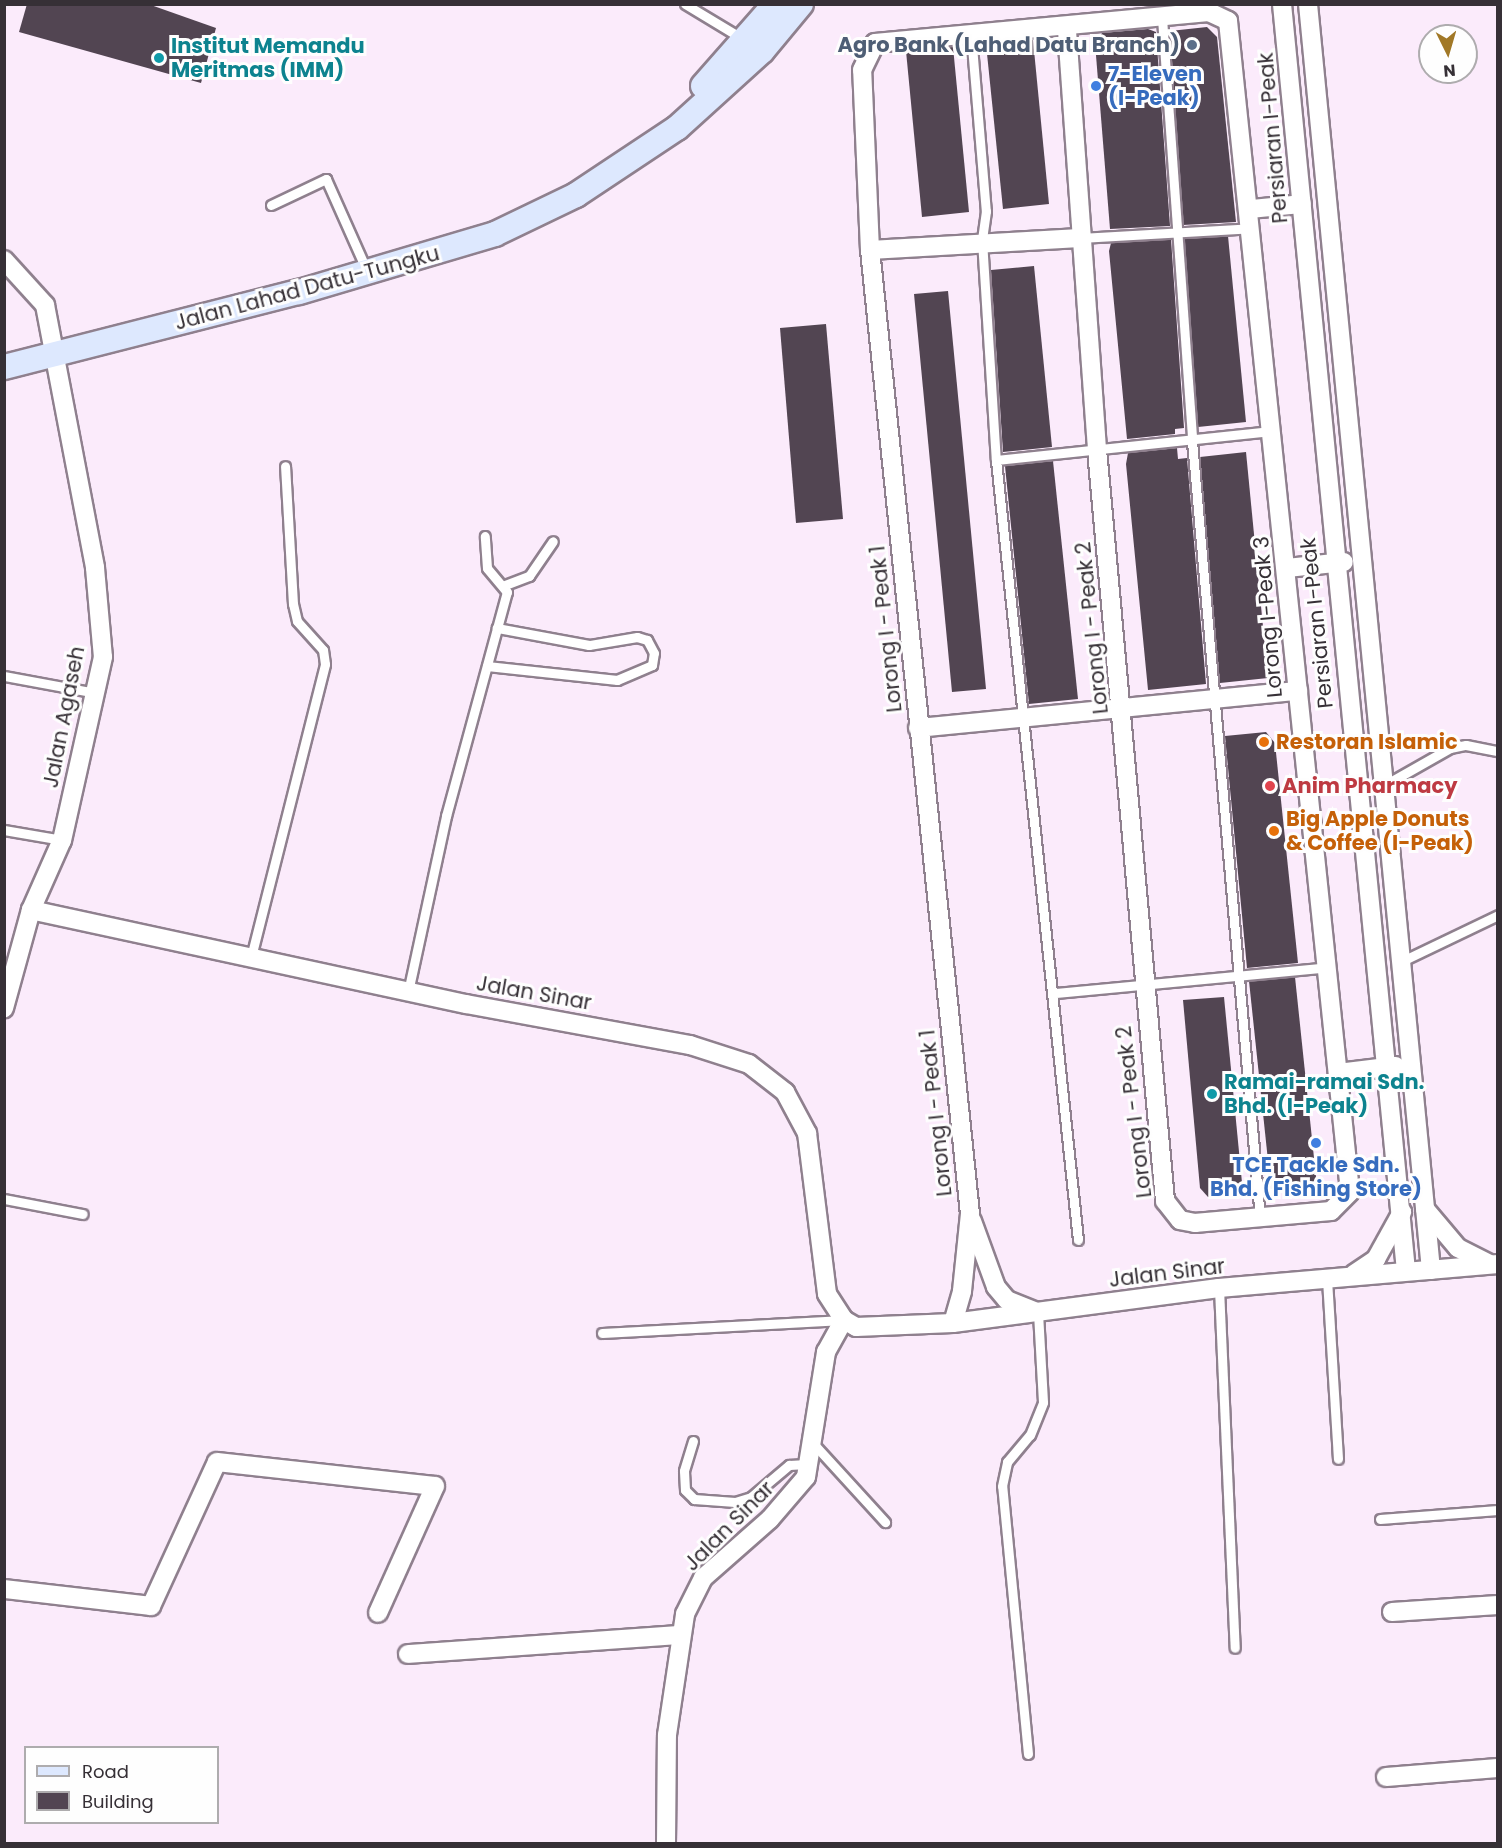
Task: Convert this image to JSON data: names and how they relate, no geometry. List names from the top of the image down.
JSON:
{
  "streets": {
    "main road": ["Jalan Lahad Datu-Tungku"],
    "street": [
      "Persiaran I-Peak",
      "Lorong I-Peak 3",
      "Lorong I - Peak 2",
      "Lorong I - Peak 1",
      "Jalan Agaseh",
      "Jalan Sinar"
    ]
  },
  "crossings": [
    ["Persiaran I-Peak", "Jalan Sinar"],
    ["Jalan Lahad Datu-Tungku", "Jalan Agaseh"],
    ["Lorong I-Peak 3", "Lorong I - Peak 2"],
    ["Lorong I - Peak 1", "Jalan Sinar"],
    ["Jalan Agaseh", "Jalan Sinar"]
  ],
  "places": [
    "Agro Bank (Lahad Datu Branch)",
    "Institut Memandu Meritmas (IMM)",
    "7-Eleven (I-Peak)",
    "Restoran Islamic",
    "Anim Pharmacy",
    "Big Apple Donuts & Coffee (I-Peak)",
    "Ramai-ramai Sdn. Bhd. (I-Peak)",
    "TCE Tackle Sdn. Bhd. (Fishing Store)"
  ],
  "legend": ["Road", "Building"],
  "north": "bottom"
}
